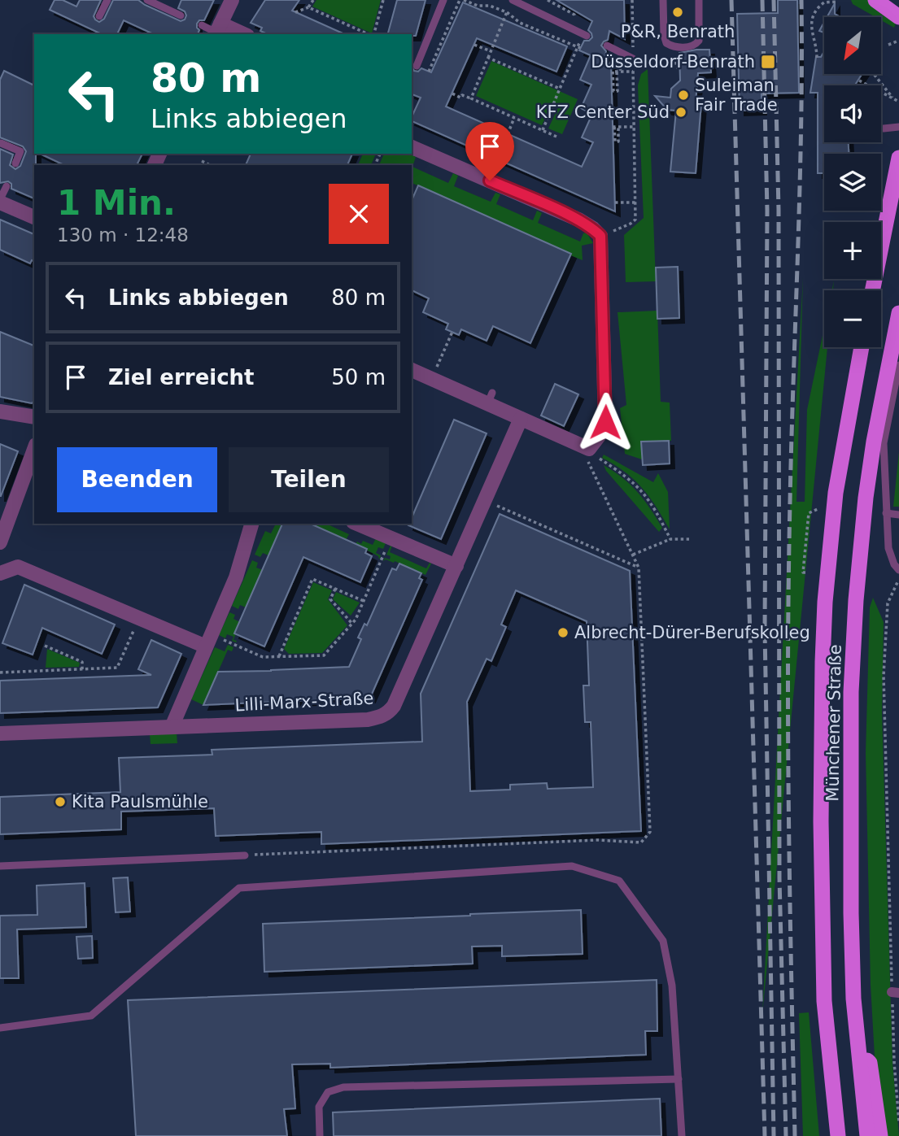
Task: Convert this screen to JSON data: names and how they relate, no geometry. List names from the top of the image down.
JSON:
{
  "streets": {
    "highway": ["Münchener Straße"],
    "street": ["Lilli-Marx-Straße"]
  },
  "places": {
    "other": [
      "P&R, Benrath",
      "Suleiman Fair Trade",
      "KFZ Center Süd",
      "Albrecht-Dürer-Berufskolleg",
      "Kita Paulsmühle"
    ],
    "transit": ["Düsseldorf-Benrath"]
  },
  "north": "bottom left",
  "page": {
    "map_buttons": ["+", "−"],
    "turn": ["80 m", "Links abbiegen"],
    "heading": ["1 Min.", "130 m · 12:48"],
    "list": [
      {
        "name": "Links abbiegen",
        "value": "80 m"
      },
      {
        "name": "Ziel erreicht",
        "value": "50 m"
      }
    ],
    "buttons": ["Beenden", "Teilen"]
  }
}
